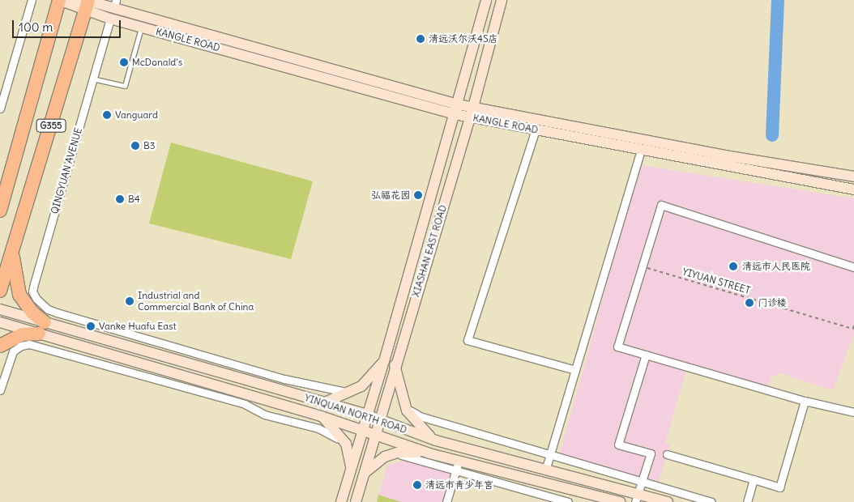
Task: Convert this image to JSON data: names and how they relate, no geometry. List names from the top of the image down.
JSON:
{
  "streets": {
    "highway": ["G355"],
    "main road": ["KANGLE ROAD", "XIASHAN EAST ROAD", "YINQUAN NORTH ROAD"],
    "street": ["QINGYUAN AVENUE"],
    "path": ["YIYUAN STREET"]
  },
  "crossings": [
    ["KANGLE ROAD", "G355"],
    ["KANGLE ROAD", "QINGYUAN AVENUE"],
    ["KANGLE ROAD", "XIASHAN EAST ROAD"],
    ["QINGYUAN AVENUE", "YINQUAN NORTH ROAD"],
    ["XIASHAN EAST ROAD", "YINQUAN NORTH ROAD"]
  ],
  "places": [
    "清远沃尔沃4S店",
    "McDonald's",
    "Vanguard",
    "B3",
    "弘福花园",
    "B4",
    "清远市人民医院",
    "Industrial and Commercial Bank of China",
    "门诊楼",
    "Vanke Huafu East",
    "清远市青少年宫"
  ],
  "scale_bar": "100 m"
}
